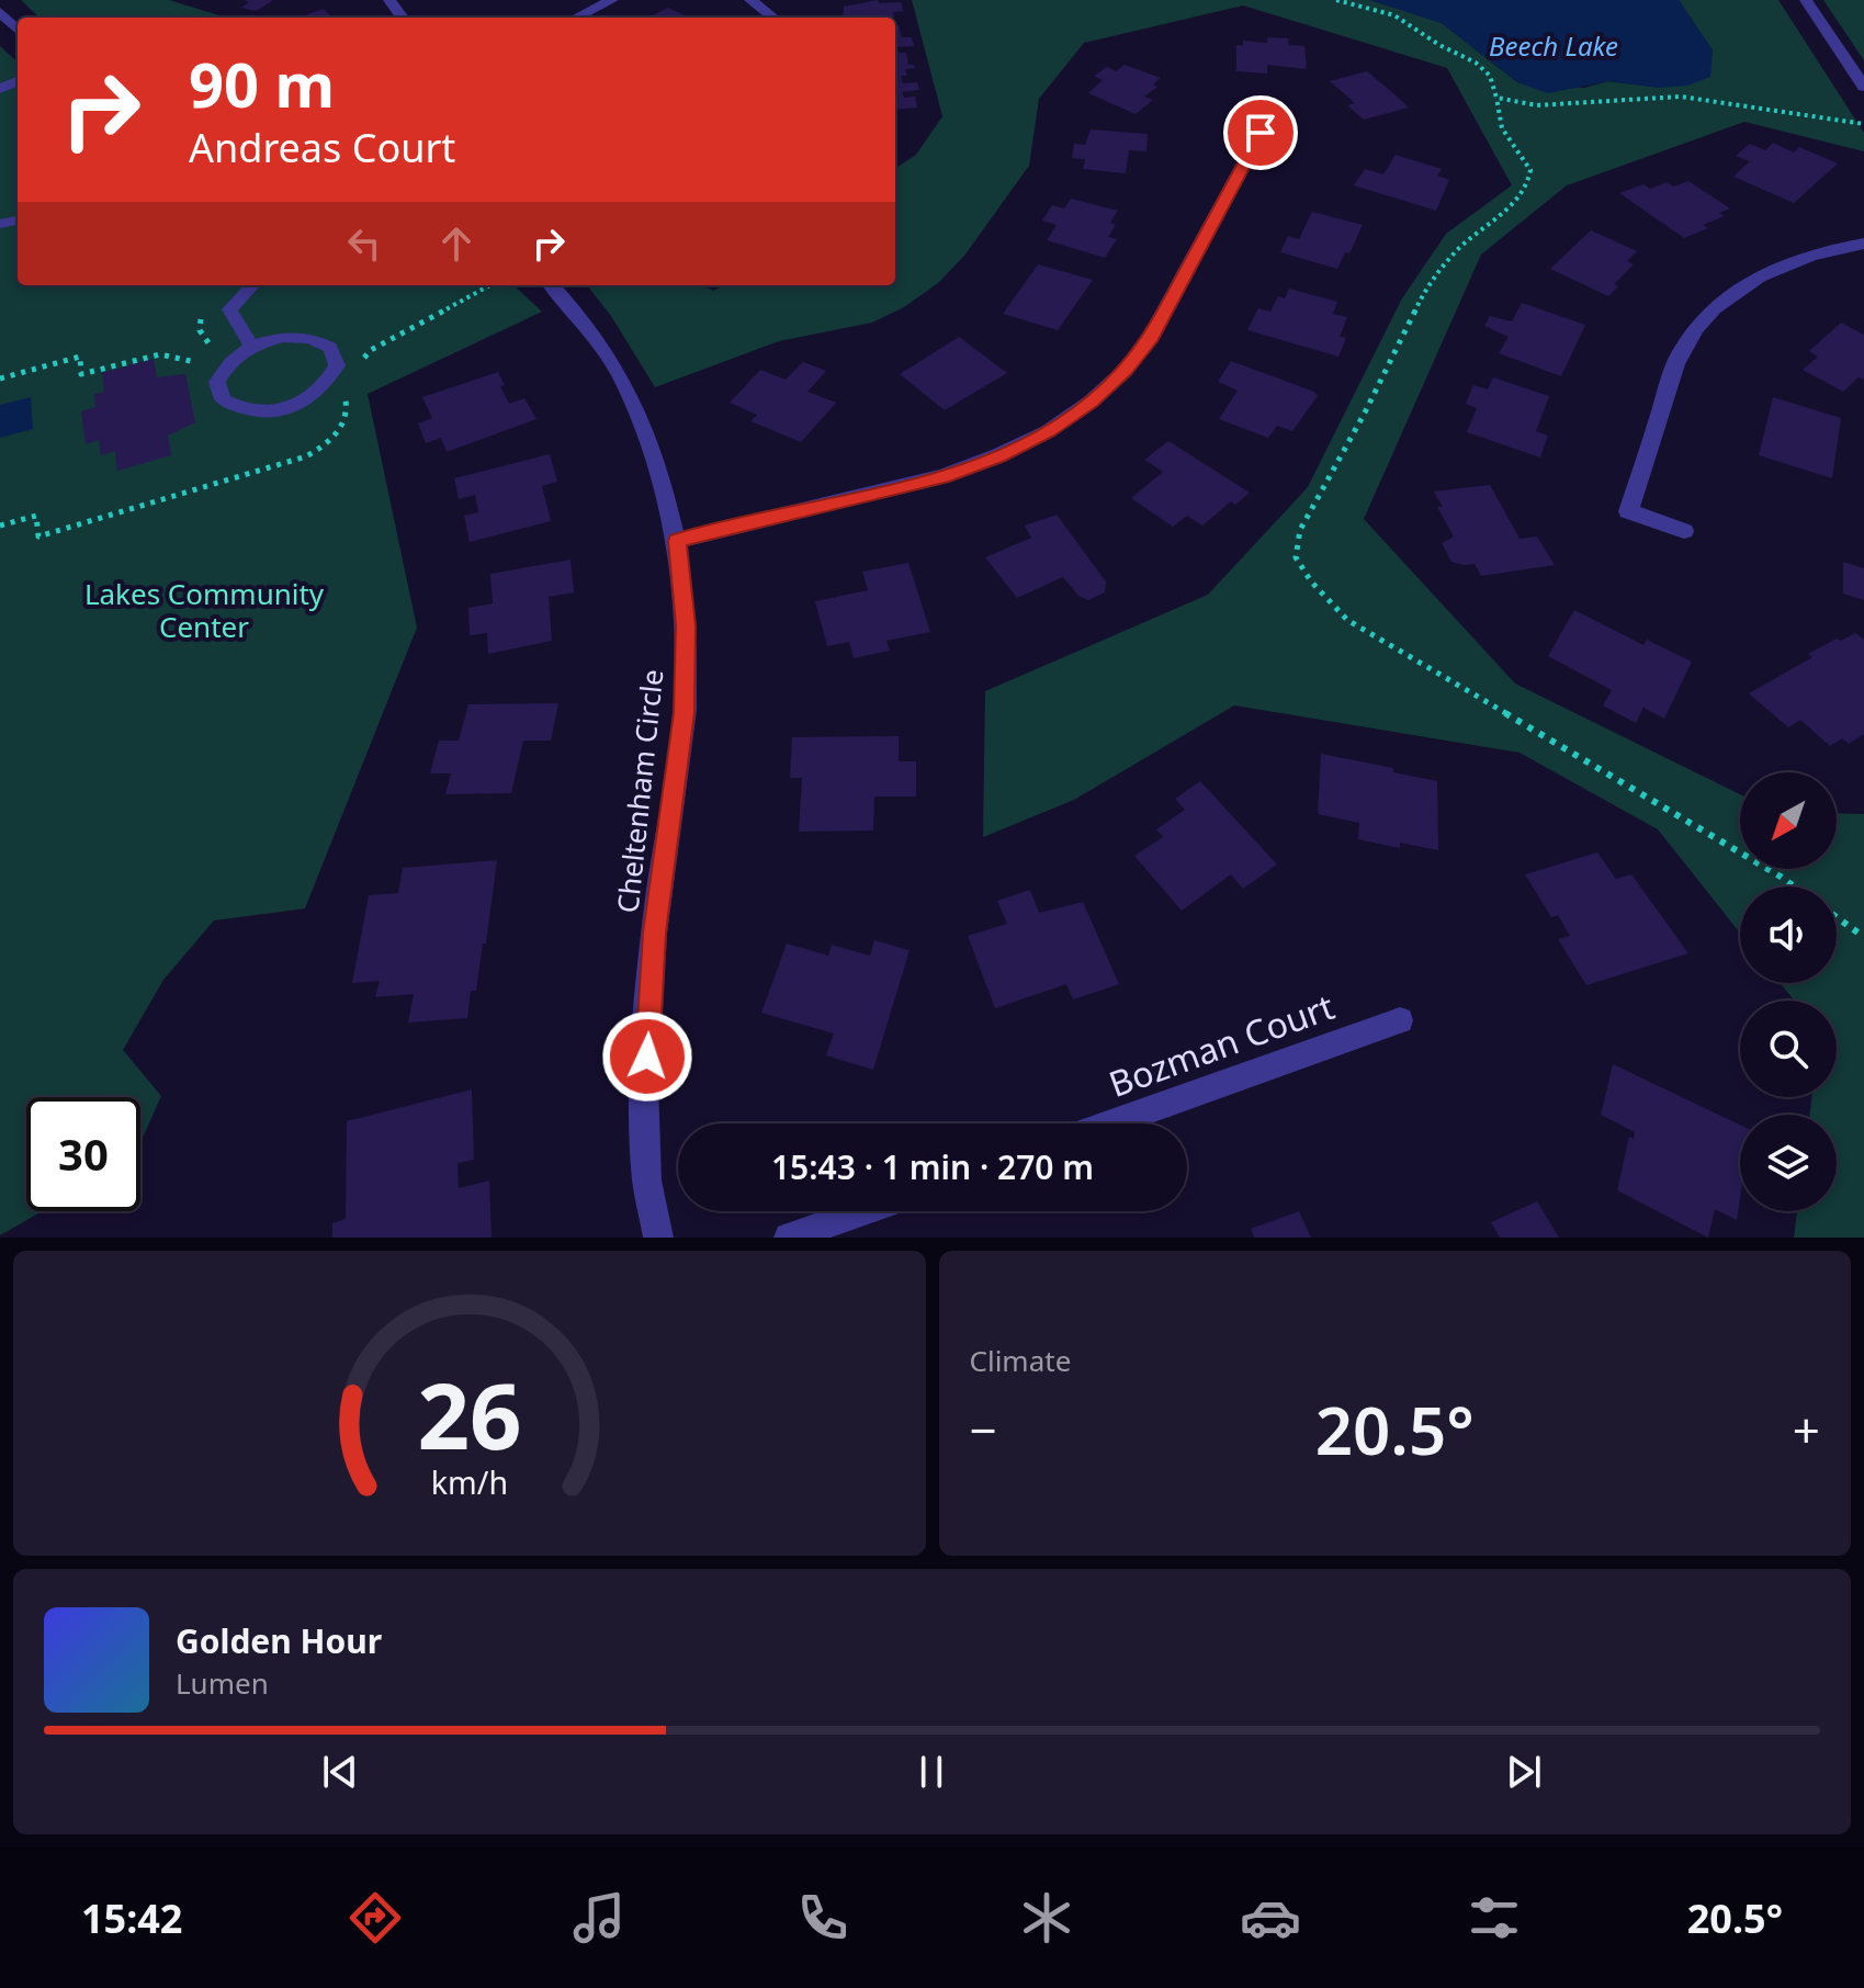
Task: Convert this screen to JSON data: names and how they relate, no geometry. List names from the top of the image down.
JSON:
{
  "streets": {
    "street": ["Cheltenham Circle", "Bozman Court"]
  },
  "water": ["Beech Lake"],
  "parks": ["Lakes Community Center"],
  "north": "bottom left",
  "page": {
    "turn": ["90 m", "Andreas Court"],
    "limit": "30",
    "trip": "15:43 · 1 min · 270 m",
    "tile": "Climate",
    "heat": ["−", "20.5°", "+"],
    "song": ["Golden Hour", "Lumen"],
    "tabs": ["15:42", "20.5°"],
    "gauge": ["26", "km/h"]
  }
}
